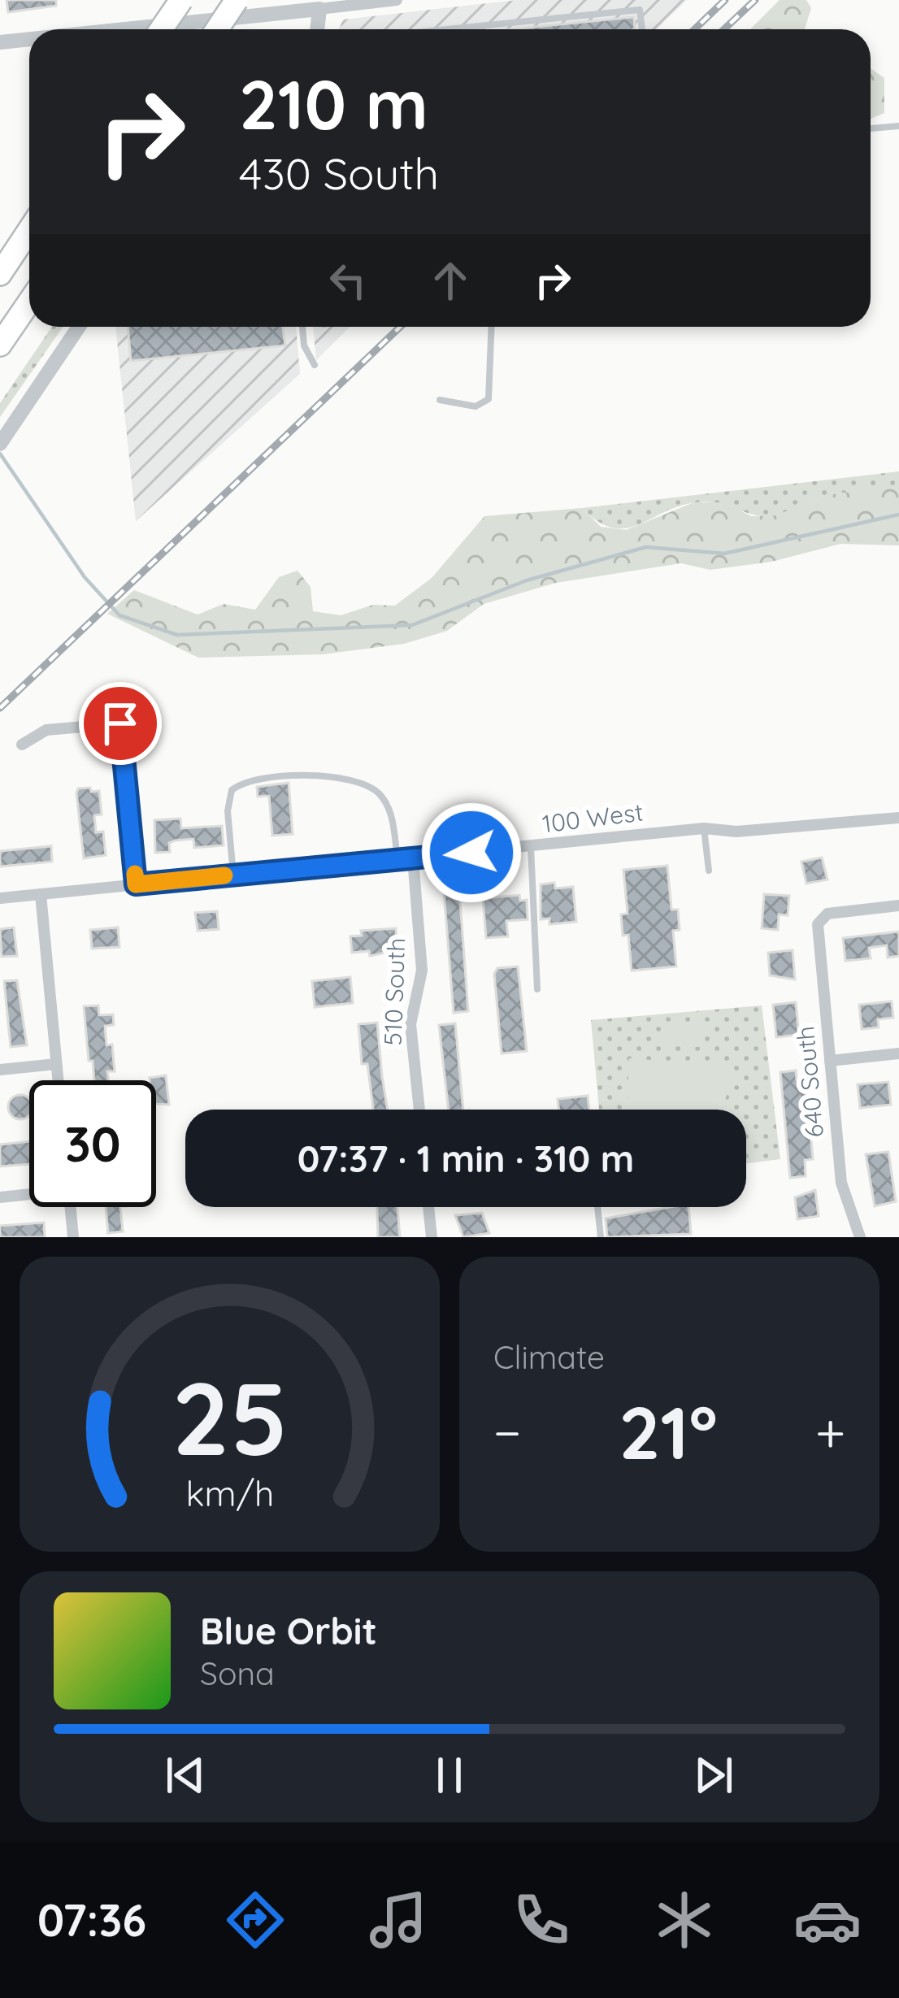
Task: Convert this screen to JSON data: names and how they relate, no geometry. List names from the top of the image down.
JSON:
{
  "streets": {
    "street": ["100 West", "510 South", "640 South"]
  },
  "crossings": [
    ["100 West", "510 South"]
  ],
  "page": {
    "turn": ["210 m", "430 South"],
    "limit": "30",
    "trip": "07:37 · 1 min · 310 m",
    "tile": "Climate",
    "heat": ["−", "21°", "+"],
    "song": ["Blue Orbit", "Sona"],
    "tabs": "07:36",
    "gauge": ["25", "km/h"]
  }
}
